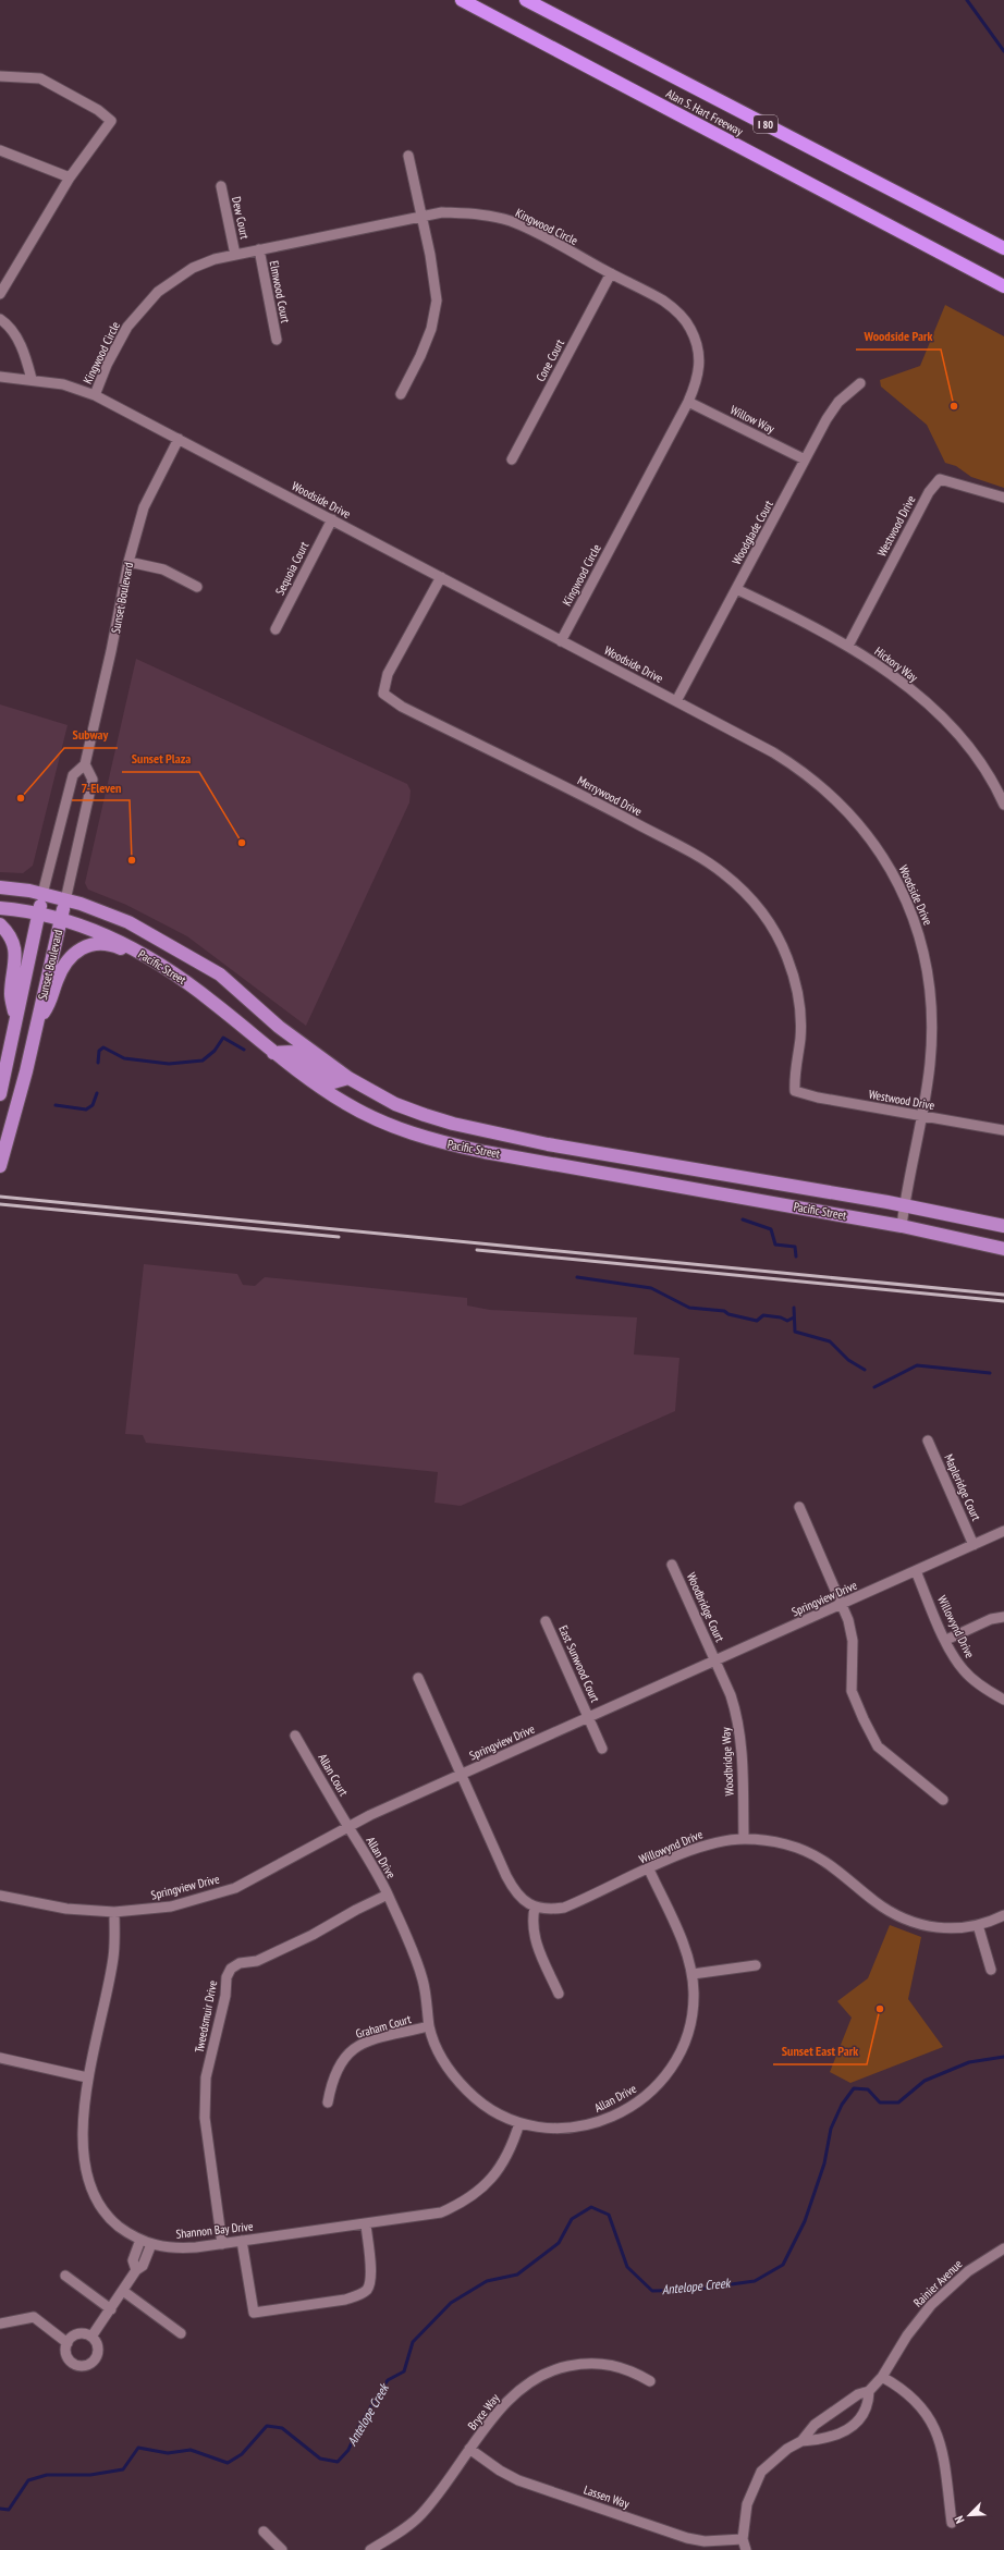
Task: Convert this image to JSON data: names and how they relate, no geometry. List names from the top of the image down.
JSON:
{
  "streets": {
    "highway": ["Alan S. Hart Freeway", "I 80"],
    "main road": ["Sunset Boulevard", "Pacific Street"],
    "street": [
      "Dew Court",
      "Kingwood Circle",
      "Elmwood Court",
      "Cone Court",
      "Willow Way",
      "Woodside Drive",
      "Westwood Drive",
      "Woodglade Court",
      "Sequoia Court",
      "Hickory Way",
      "Merrywood Drive",
      "Mapleridge Court",
      "Springview Drive",
      "Woodbridge Court",
      "Willowynd Drive",
      "East Sunwood Court",
      "Woodbridge Way",
      "Allan Court",
      "Allan Drive",
      "Tweedsmuir Drive",
      "Graham Court",
      "Shannon Bay Drive",
      "Rainier Avenue",
      "Bryce Way",
      "Lassen Way"
    ]
  },
  "crossings": [
    ["Dew Court", "Kingwood Circle"],
    ["Kingwood Circle", "Elmwood Court"],
    ["Kingwood Circle", "Cone Court"],
    ["Kingwood Circle", "Willow Way"],
    ["Kingwood Circle", "Woodside Drive"],
    ["Willow Way", "Woodglade Court"],
    ["Woodside Drive", "Westwood Drive"],
    ["Woodside Drive", "Woodglade Court"],
    ["Woodside Drive", "Sequoia Court"],
    ["Woodside Drive", "Sunset Boulevard"],
    ["Woodside Drive", "Merrywood Drive"],
    ["Woodside Drive", "Pacific Street"],
    ["Westwood Drive", "Hickory Way"],
    ["Westwood Drive", "Merrywood Drive"],
    ["Woodglade Court", "Hickory Way"],
    ["Sunset Boulevard", "Pacific Street"],
    ["Mapleridge Court", "Springview Drive"],
    ["Springview Drive", "Woodbridge Court"],
    ["Springview Drive", "Willowynd Drive"],
    ["Springview Drive", "East Sunwood Court"],
    ["Springview Drive", "Woodbridge Way"],
    ["Springview Drive", "Allan Court"],
    ["Springview Drive", "Allan Drive"],
    ["Springview Drive", "Shannon Bay Drive"],
    ["Woodbridge Court", "Woodbridge Way"],
    ["Willowynd Drive", "Woodbridge Way"],
    ["Willowynd Drive", "Allan Drive"],
    ["Allan Court", "Allan Drive"],
    ["Allan Drive", "Tweedsmuir Drive"],
    ["Allan Drive", "Graham Court"],
    ["Allan Drive", "Shannon Bay Drive"],
    ["Tweedsmuir Drive", "Shannon Bay Drive"],
    ["Rainier Avenue", "Lassen Way"],
    ["Bryce Way", "Lassen Way"]
  ],
  "water": ["Antelope Creek"],
  "places": [
    "Woodside Park",
    "Subway",
    "Sunset Plaza",
    "7-Eleven",
    "Sunset East Park"
  ],
  "north": "bottom left"
}
